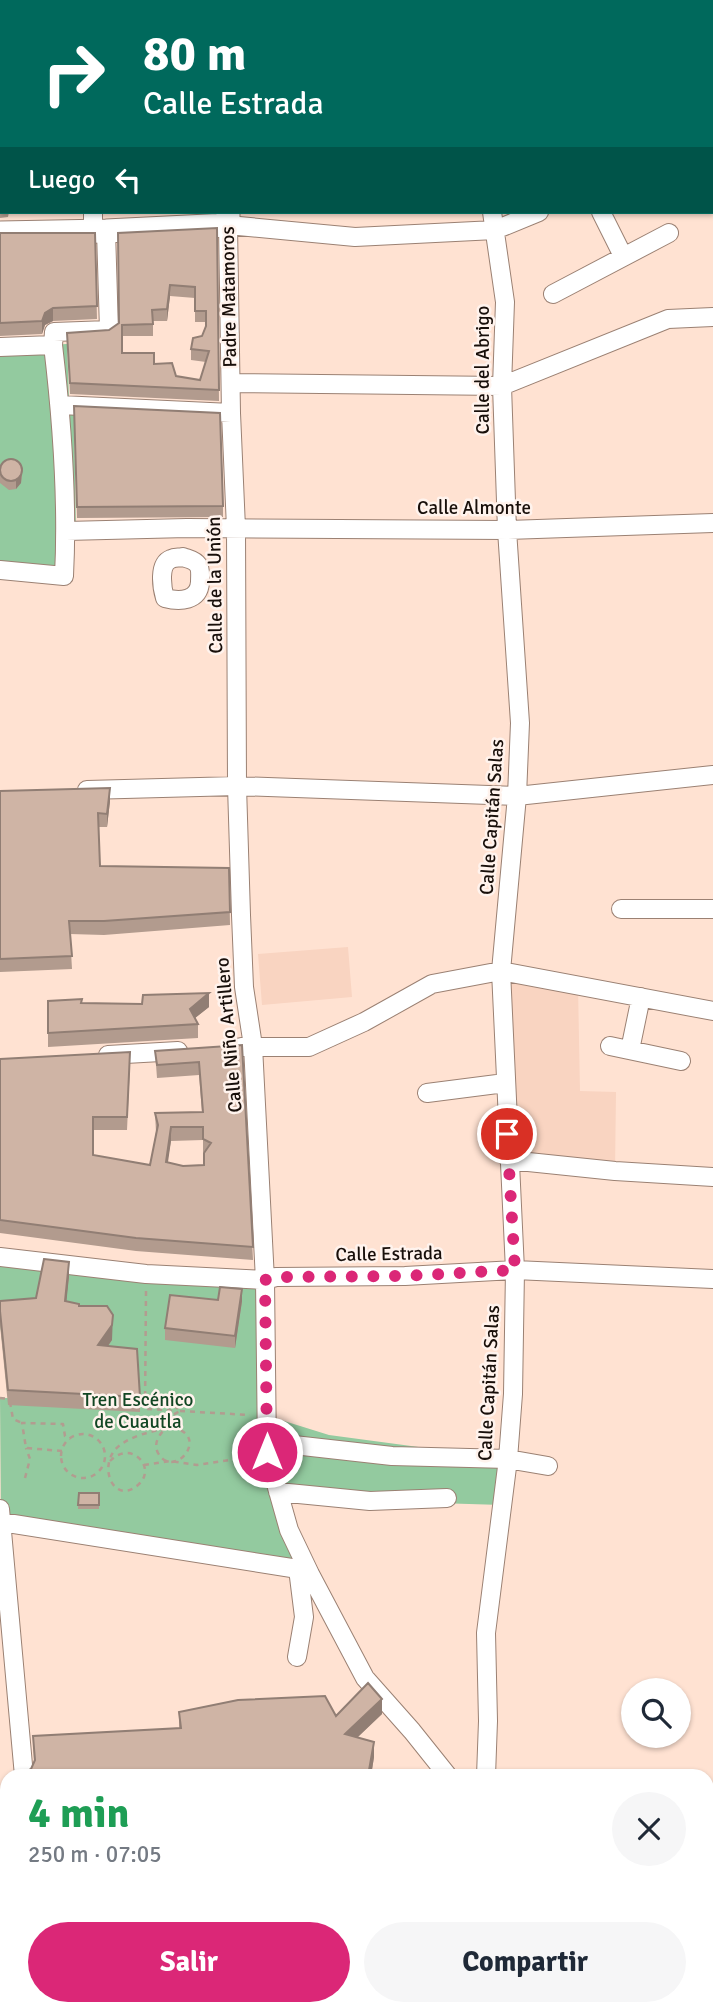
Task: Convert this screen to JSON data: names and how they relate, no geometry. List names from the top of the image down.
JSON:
{
  "streets": {
    "street": [
      "Padre Matamoros",
      "Calle del Abrigo",
      "Calle Almonte",
      "Calle de la Unión",
      "Calle Capitán Salas",
      "Calle Niño Artillero",
      "Calle Estrada"
    ]
  },
  "crossings": [
    ["Padre Matamoros", "Calle de la Unión"],
    ["Calle del Abrigo", "Calle Almonte"],
    ["Calle del Abrigo", "Calle Capitán Salas"],
    ["Calle Almonte", "Calle de la Unión"],
    ["Calle Almonte", "Calle Capitán Salas"],
    ["Calle de la Unión", "Calle Niño Artillero"],
    ["Calle Capitán Salas", "Calle Estrada"],
    ["Calle Niño Artillero", "Calle Estrada"]
  ],
  "parks": ["Tren Escénico de Cuautla"],
  "page": {
    "turn": ["80 m", "Calle Estrada"],
    "then": "Luego",
    "heading": ["4 min", "250 m · 07:05"],
    "buttons": ["Salir", "Compartir"]
  }
}
